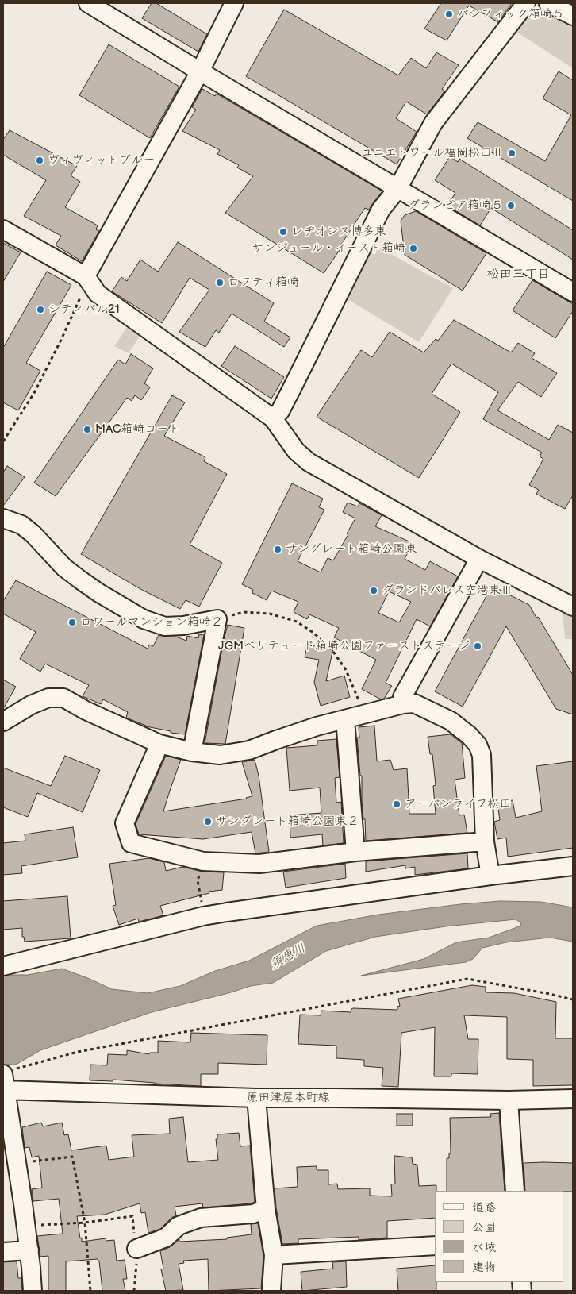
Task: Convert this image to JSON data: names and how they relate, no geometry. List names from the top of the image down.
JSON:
{
  "streets": {
    "street": ["原田津屋本町線"]
  },
  "districts": ["松田三丁目"],
  "water": ["須恵川"],
  "places": [
    "パシフィック箱崎５",
    "ユニエトワール福岡松田Ⅱ",
    "ヴィヴィットブルー",
    "グランピア箱崎５",
    "レヂオンス博多東",
    "サンジュール・イースト箱崎",
    "ロフティ箱崎",
    "シティパル21",
    "MAC箱崎コート",
    "サングレート箱崎公園東",
    "グランドパレス空港東Ⅲ",
    "ロワールマンション箱崎２",
    "JGMベリテュード箱崎公園ファーストステージ",
    "アーバンライフ松田",
    "サングレート箱崎公園東２"
  ],
  "legend": [
    "道路",
    "公園",
    "水域",
    "建物"
  ]
}
